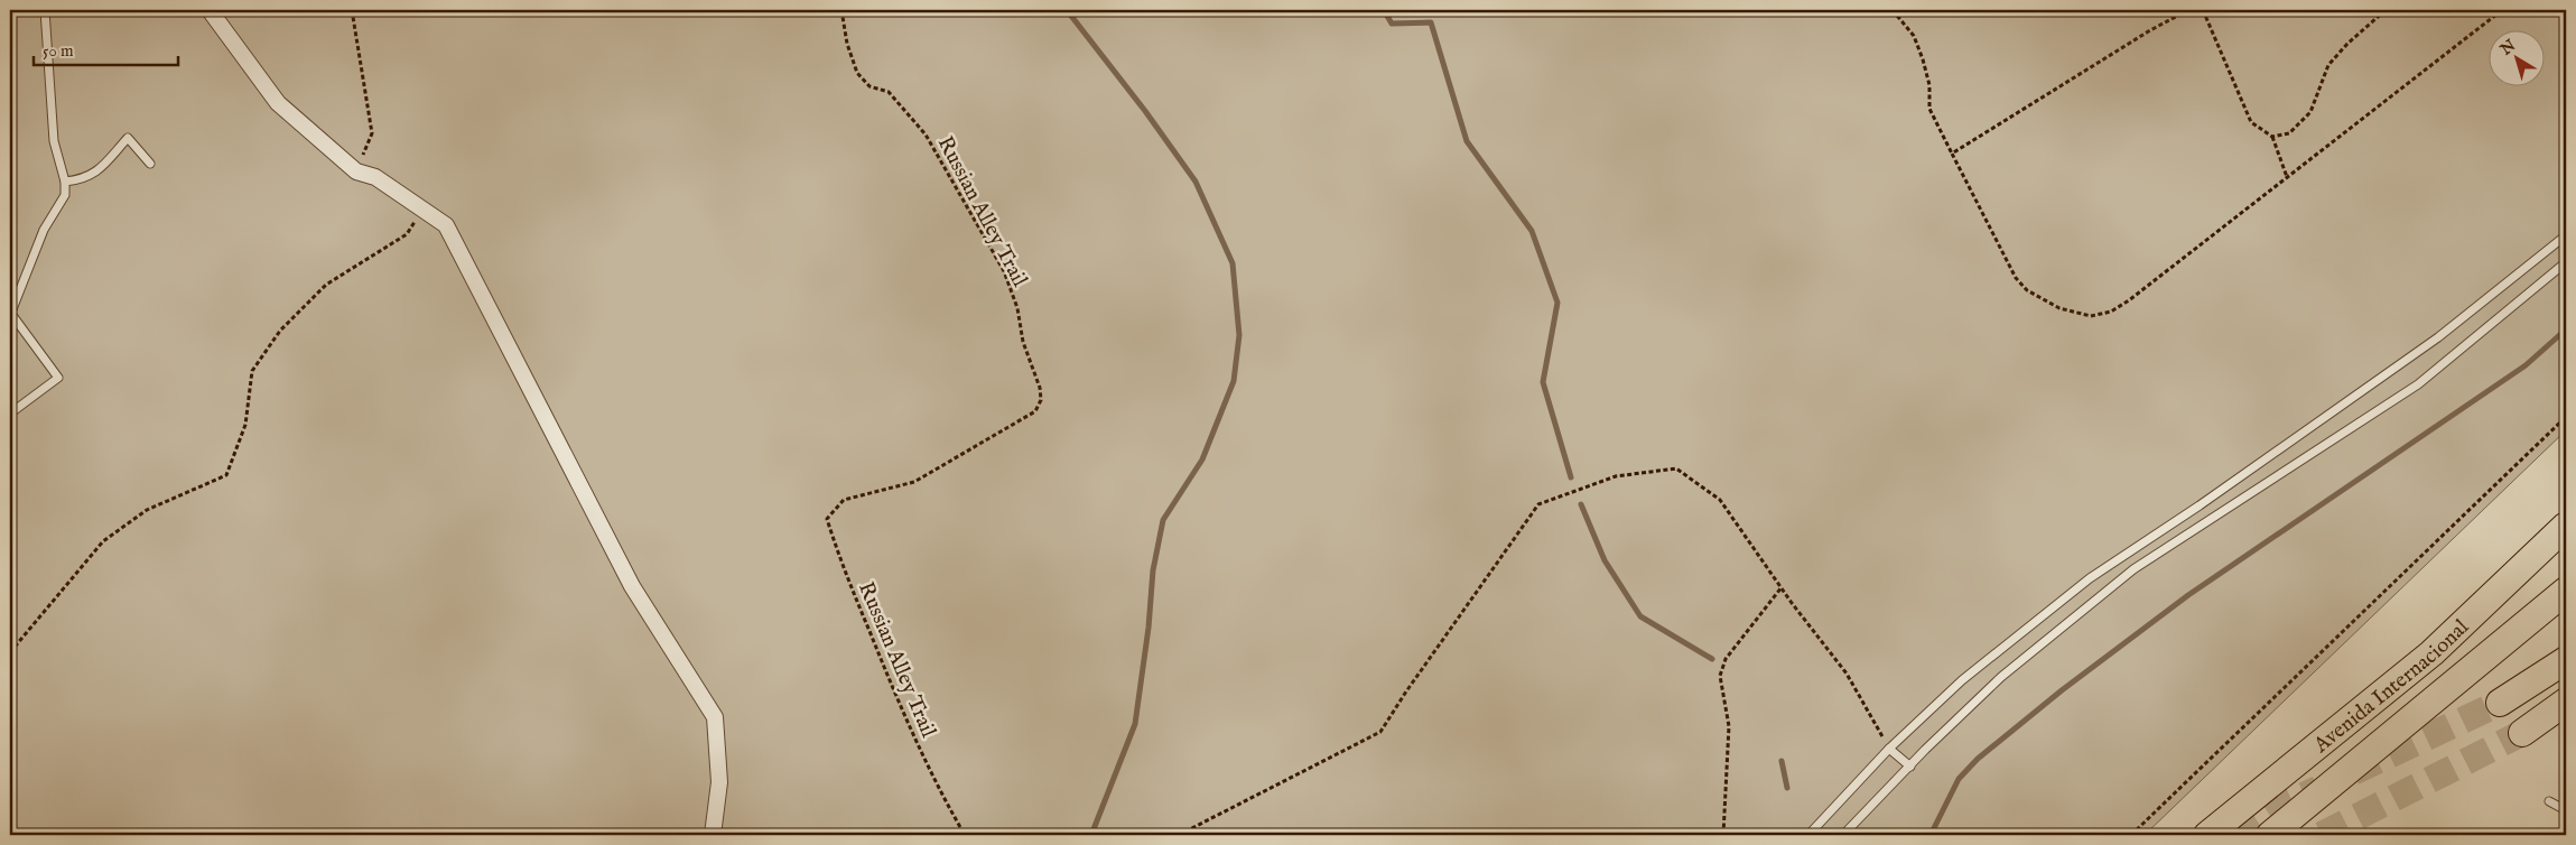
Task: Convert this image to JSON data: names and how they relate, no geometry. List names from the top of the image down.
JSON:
{
  "streets": {
    "highway": ["Avenida Internacional"],
    "path": ["Russian Alley Trail"]
  },
  "scale_bar": "50 m",
  "north": "top left"
}
